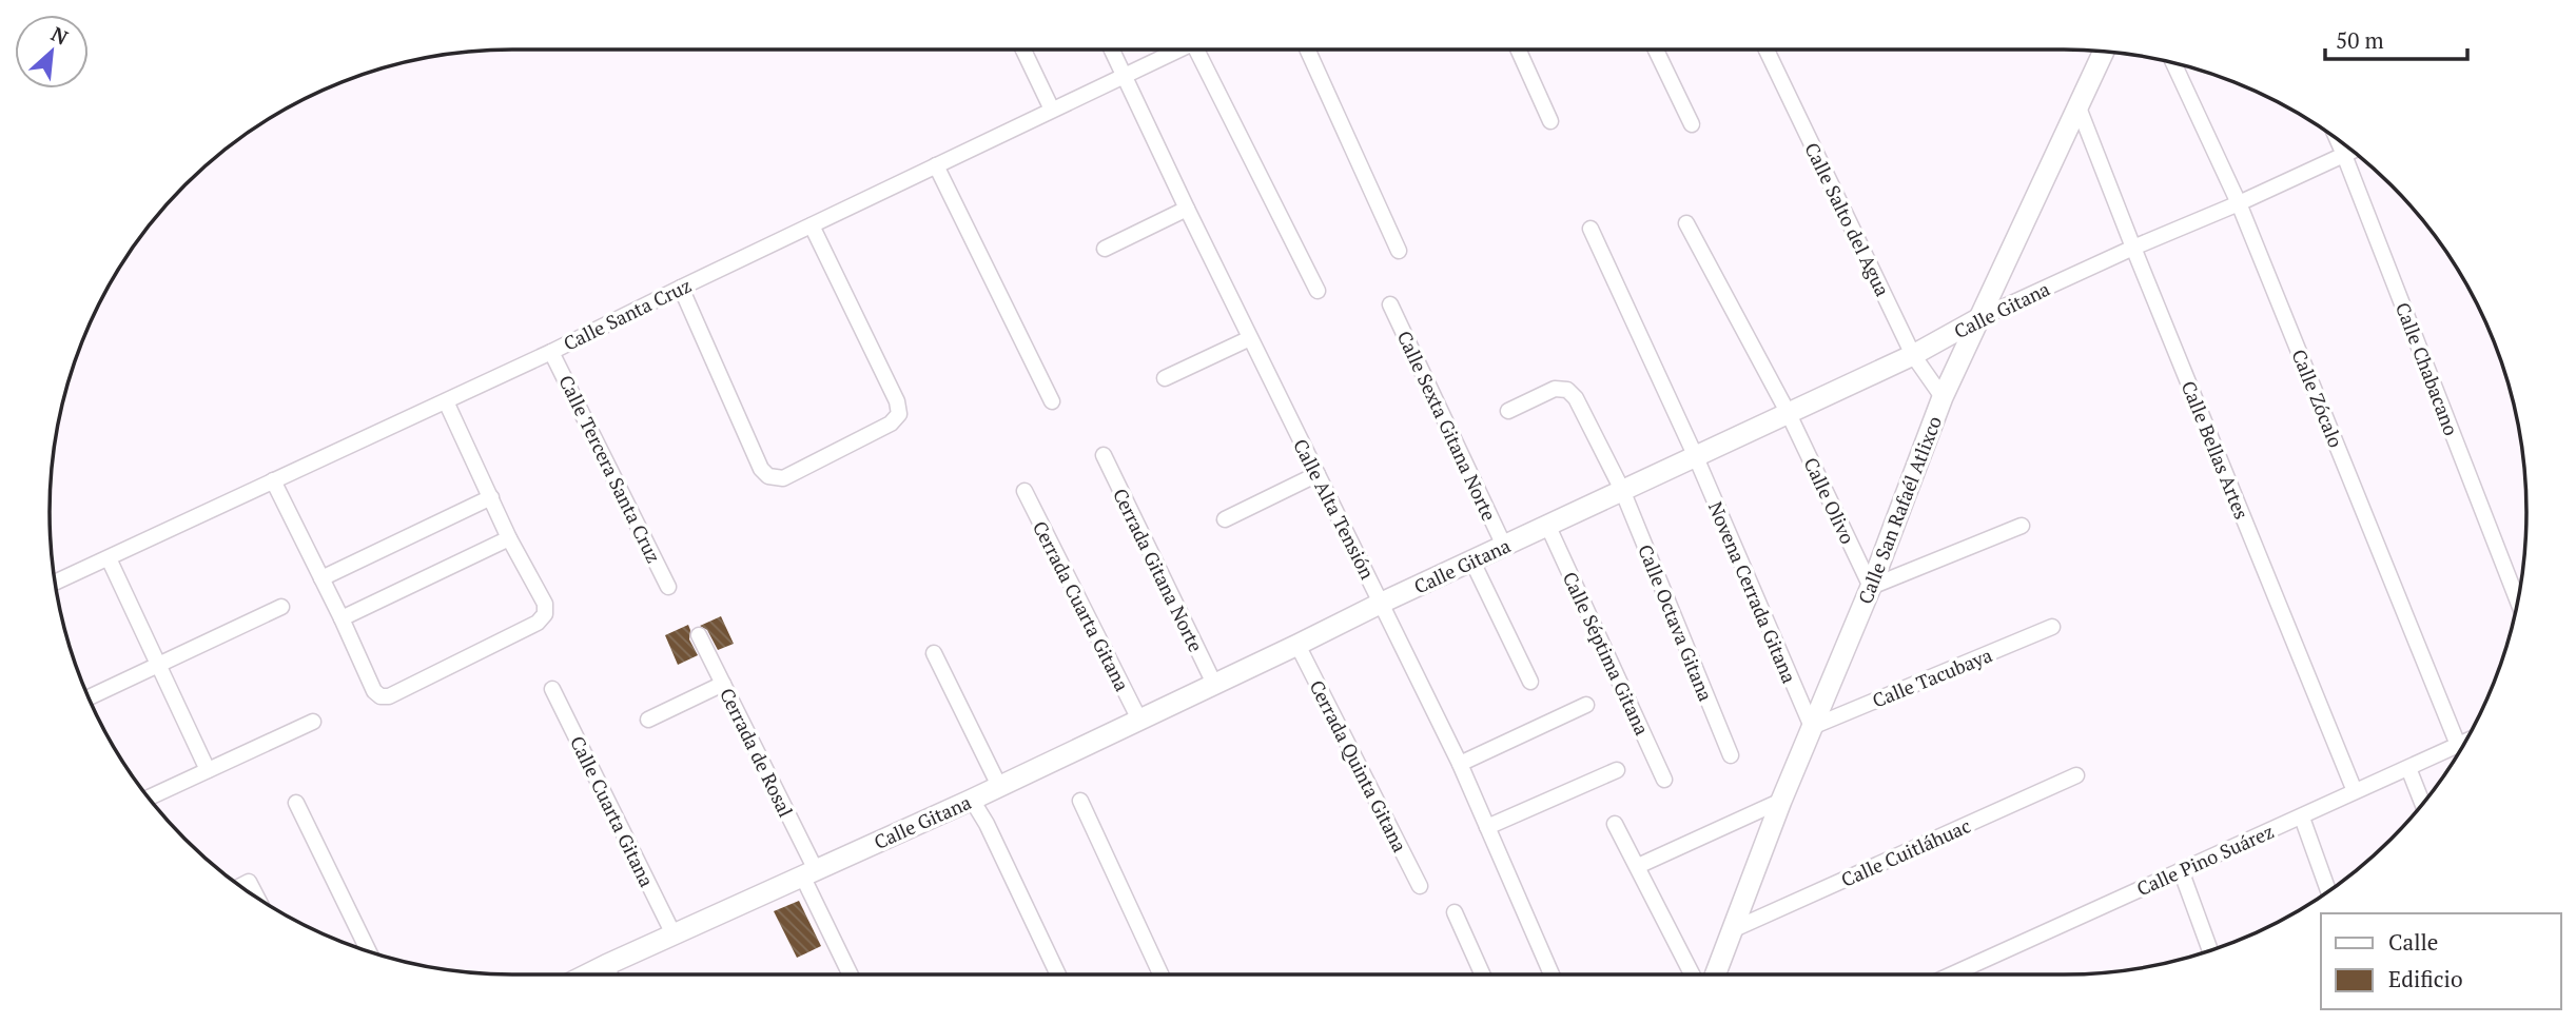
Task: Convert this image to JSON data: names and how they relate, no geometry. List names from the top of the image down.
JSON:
{
  "streets": {
    "street": [
      "Calle Salto del Agua",
      "Calle Gitana",
      "Calle Santa Cruz",
      "Calle Chabacano",
      "Calle Zócalo",
      "Calle Sexta Gitana Norte",
      "Calle Bellas Artes",
      "Calle Tercera Santa Cruz",
      "Calle Olivo",
      "Calle Alta Tensión",
      "Calle San Rafaél Atlixco",
      "Cerrada Gitana Norte",
      "Novena Cerrada Gitana",
      "Cerrada Cuarta Gitana",
      "Calle Octava Gitana",
      "Calle Séptima Gitana",
      "Calle Tacubaya",
      "Cerrada de Rosal",
      "Cerrada Quinta Gitana",
      "Calle Cuarta Gitana",
      "Calle Cuitláhuac",
      "Calle Pino Suárez"
    ]
  },
  "crossings": [
    ["Calle Salto del Agua", "Calle Gitana"],
    ["Calle Salto del Agua", "Calle San Rafaél Atlixco"],
    ["Calle Gitana", "Calle Chabacano"],
    ["Calle Gitana", "Calle Zócalo"],
    ["Calle Gitana", "Calle Sexta Gitana Norte"],
    ["Calle Gitana", "Calle Bellas Artes"],
    ["Calle Gitana", "Calle Olivo"],
    ["Calle Gitana", "Calle Alta Tensión"],
    ["Calle Gitana", "Calle San Rafaél Atlixco"],
    ["Calle Gitana", "Cerrada Gitana Norte"],
    ["Calle Gitana", "Novena Cerrada Gitana"],
    ["Calle Gitana", "Cerrada Cuarta Gitana"],
    ["Calle Gitana", "Calle Octava Gitana"],
    ["Calle Gitana", "Calle Séptima Gitana"],
    ["Calle Gitana", "Cerrada de Rosal"],
    ["Calle Gitana", "Cerrada Quinta Gitana"],
    ["Calle Gitana", "Calle Cuarta Gitana"],
    ["Calle Santa Cruz", "Calle Tercera Santa Cruz"],
    ["Calle Santa Cruz", "Calle Alta Tensión"],
    ["Calle Zócalo", "Calle Pino Suárez"],
    ["Calle Bellas Artes", "Calle San Rafaél Atlixco"],
    ["Calle Bellas Artes", "Calle Pino Suárez"],
    ["Calle Olivo", "Calle San Rafaél Atlixco"],
    ["Calle San Rafaél Atlixco", "Novena Cerrada Gitana"],
    ["Calle San Rafaél Atlixco", "Calle Tacubaya"],
    ["Calle San Rafaél Atlixco", "Calle Cuitláhuac"],
    ["Novena Cerrada Gitana", "Calle Tacubaya"]
  ],
  "legend": ["Calle", "Edificio"],
  "scale_bar": "50 m",
  "north": "top right"
}
